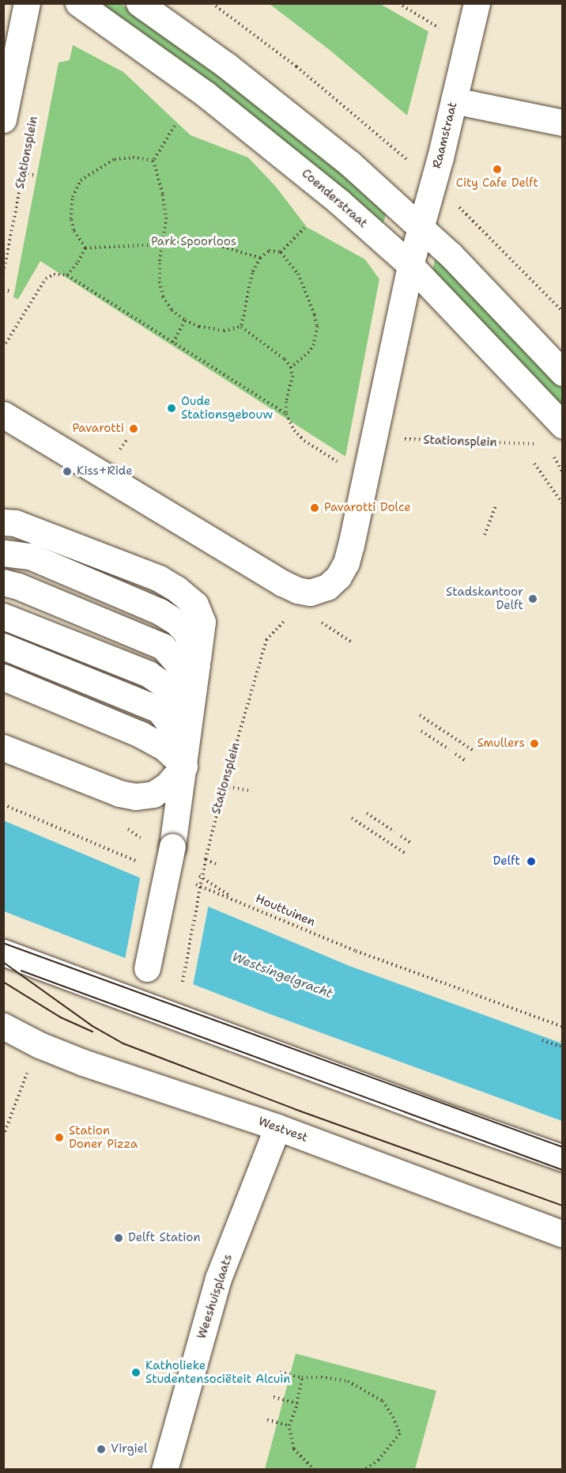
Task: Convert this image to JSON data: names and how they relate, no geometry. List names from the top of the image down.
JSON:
{
  "streets": {
    "street": [
      "Raamstraat",
      "Coenderstraat",
      "Westvest",
      "Weeshuisplaats"
    ],
    "path": ["Stationsplein", "Houttuinen"]
  },
  "crossings": [
    ["Raamstraat", "Coenderstraat"],
    ["Westvest", "Weeshuisplaats"]
  ],
  "water": ["Westsingelgracht"],
  "parks": ["Park Spoorloos"],
  "places": [
    "City Cafe Delft",
    "Oude Stationsgebouw",
    "Pavarotti",
    "Kiss+Ride",
    "Pavarotti Dolce",
    "Stadskantoor Delft",
    "Smullers",
    "Delft",
    "Station Doner Pizza",
    "Delft Station",
    "Katholieke Studentensociëteit Alcuin",
    "Virgiel"
  ]
}
